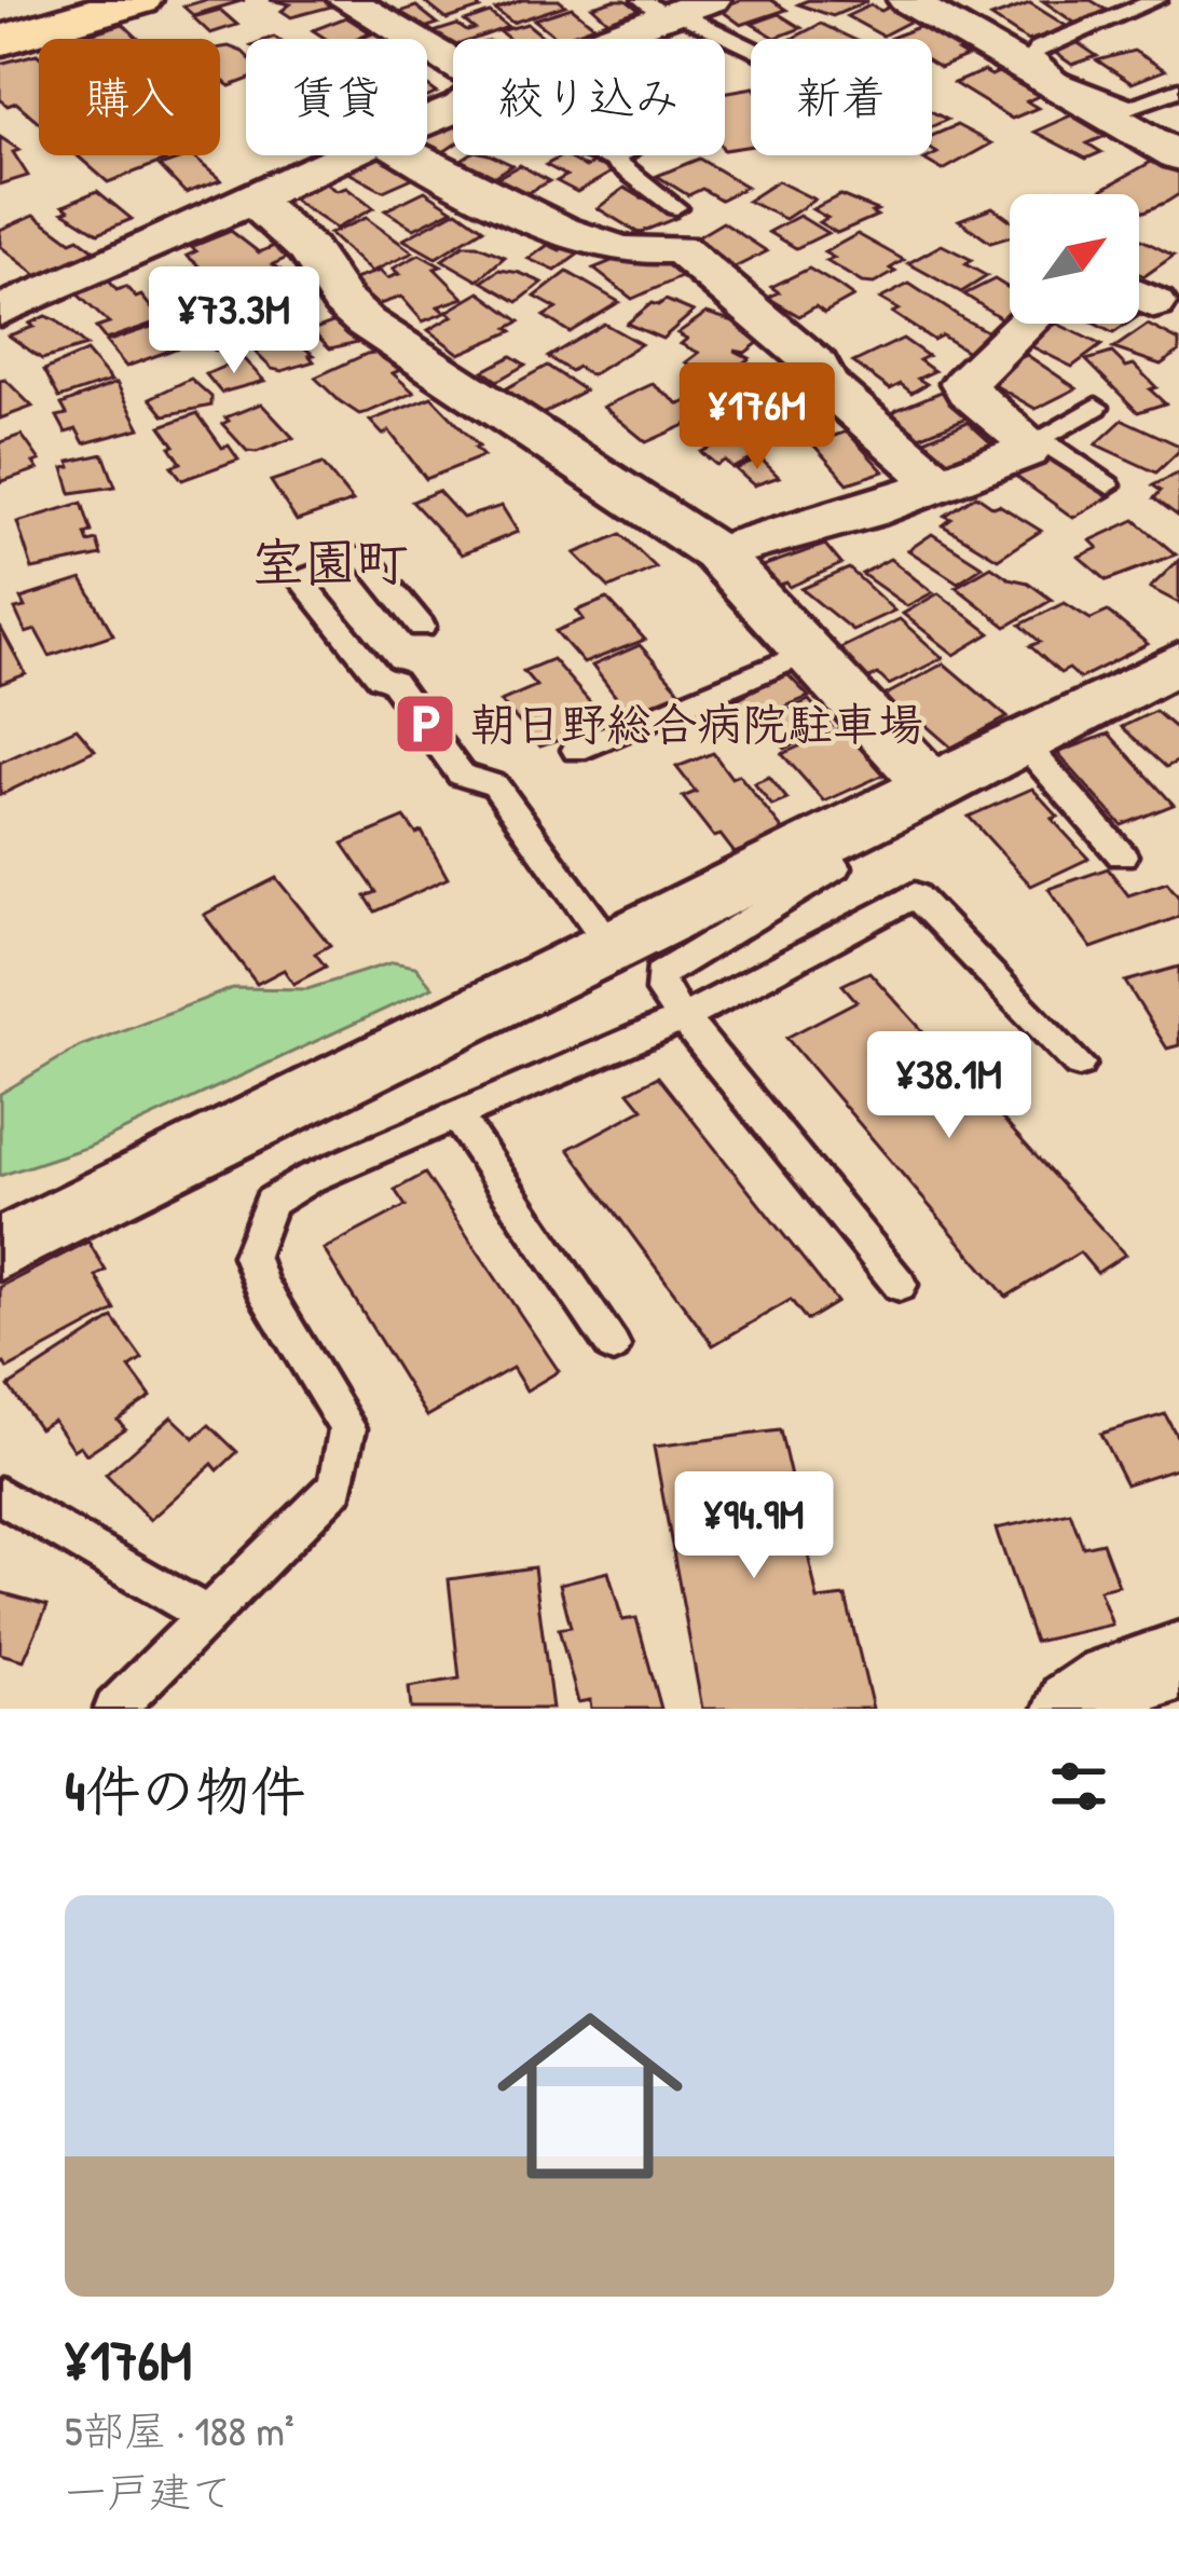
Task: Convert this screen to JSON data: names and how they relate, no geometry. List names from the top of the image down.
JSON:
{
  "districts": ["室園町"],
  "places": {
    "parking": ["朝日野総合病院駐車場"]
  },
  "north": "top right",
  "page": {
    "chip": [
      "購入",
      "賃貸",
      "絞り込み",
      "新着"
    ],
    "price": [
      "¥73.3M",
      "¥176M",
      "¥38.1M",
      "¥94.9M"
    ],
    "heading": "4件の物件",
    "list": [
      {
        "name": "¥176M",
        "note": "5部屋 · 188 m² · 一戸建て"
      }
    ]
  }
}
